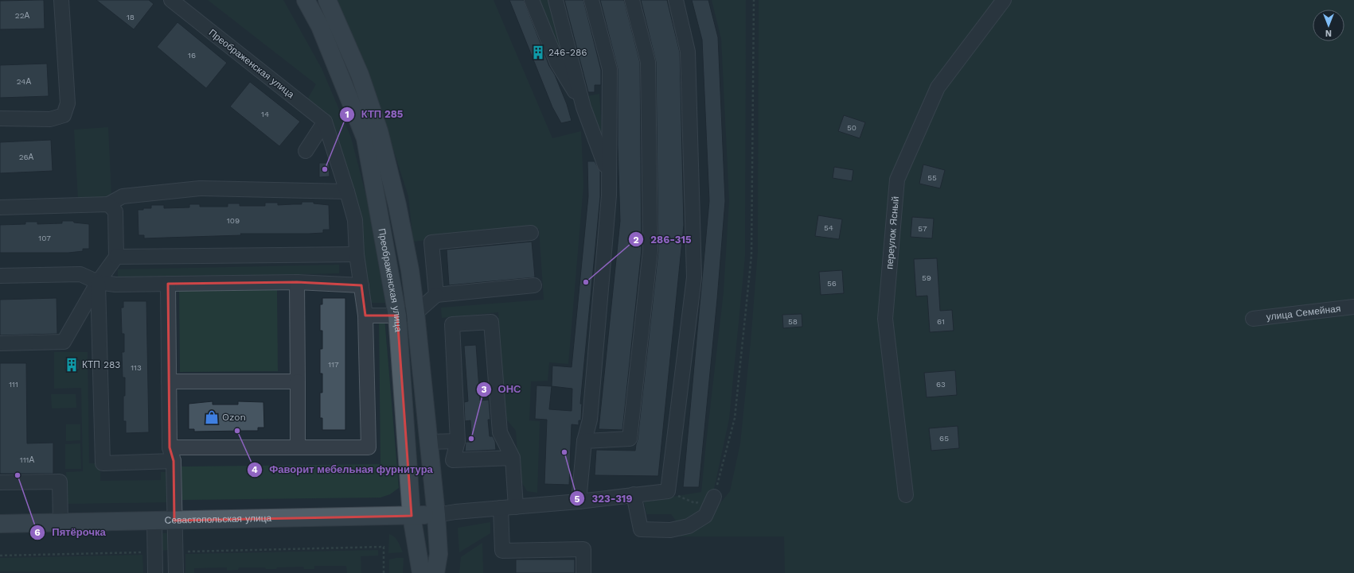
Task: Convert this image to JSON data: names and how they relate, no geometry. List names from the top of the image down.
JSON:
{
  "streets": {
    "main road": ["Преображенская улица", "Севастопольская улица"],
    "street": ["переулок Ясный", "улица Семейная"]
  },
  "crossings": [
    ["Преображенская улица", "Севастопольская улица"]
  ],
  "places": {
    "building": ["246-286", "КТП 283"],
    "other": [
      "КТП 285",
      "286-315",
      "Фаворит мебельная фурнитура",
      "ОНС",
      "323-319",
      "Пятёрочка"
    ],
    "shop": ["Ozon"]
  },
  "house_numbers": [
    "22А",
    "18",
    "16",
    "24А",
    "14",
    "50",
    "26А",
    "55",
    "109",
    "54",
    "57",
    "107",
    "59",
    "56",
    "58",
    "61",
    "117",
    "113",
    "111",
    "63",
    "65",
    "111А"
  ],
  "north": "bottom"
}
